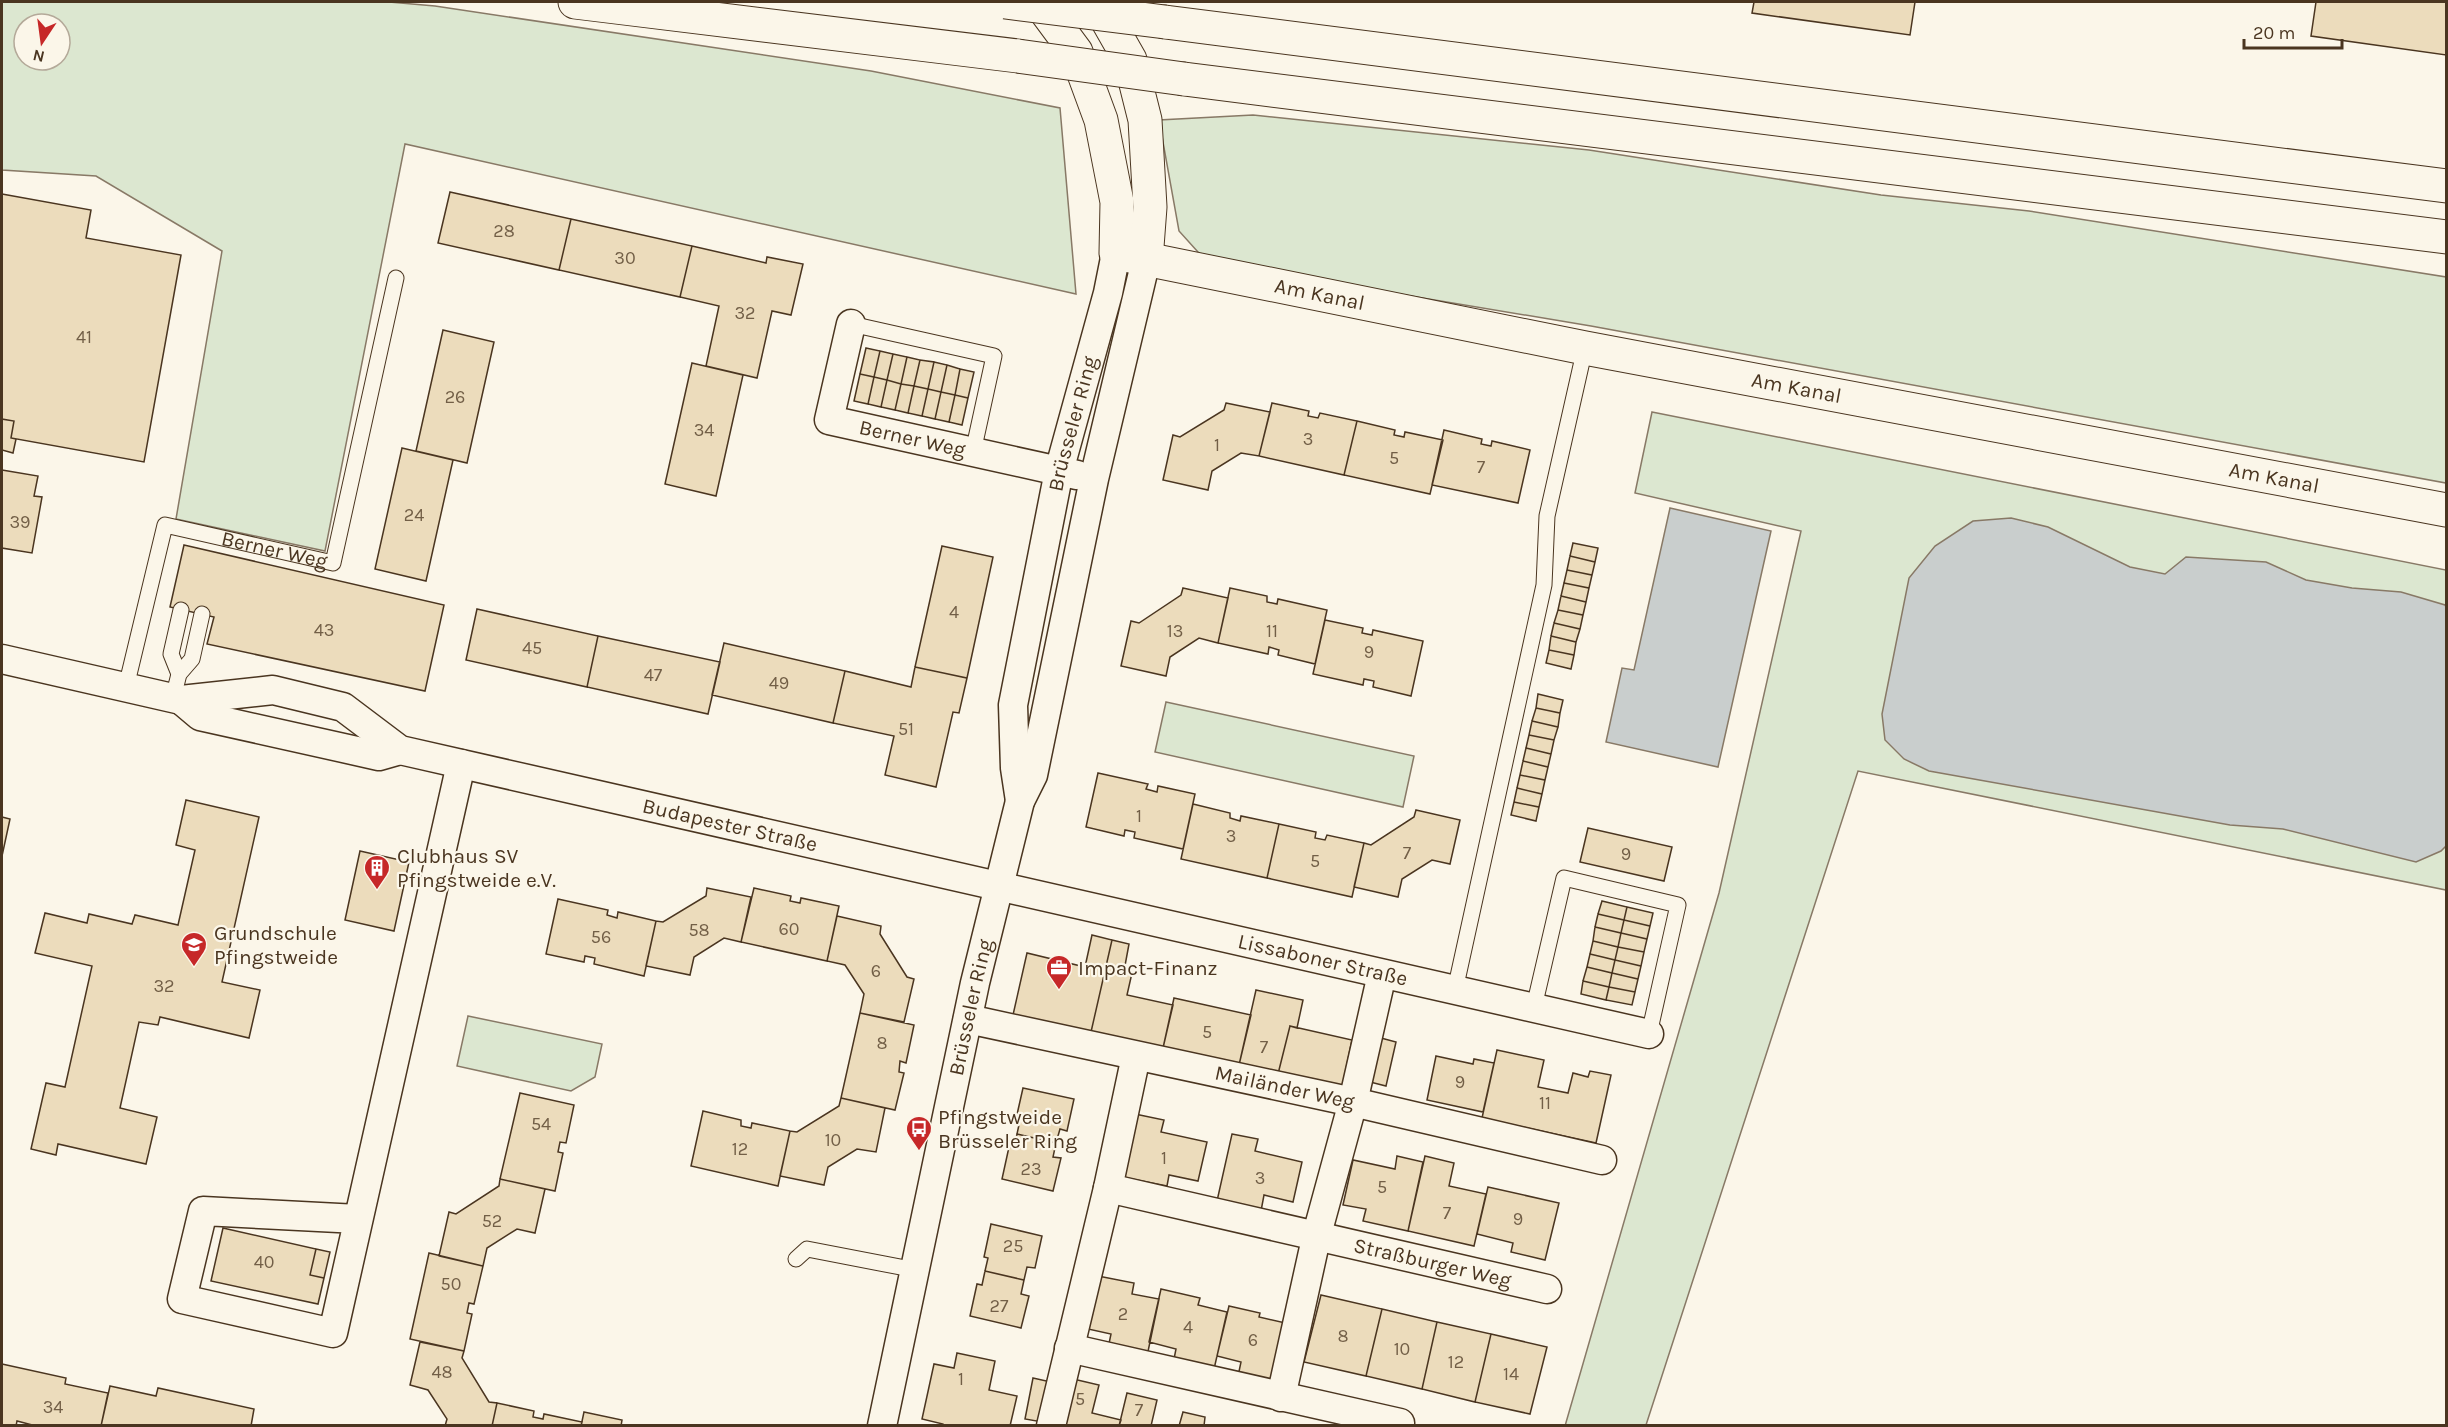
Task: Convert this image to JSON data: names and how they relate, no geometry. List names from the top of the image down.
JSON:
{
  "streets": {
    "main road": ["Am Kanal", "Brüsseler Ring"],
    "street": [
      "Berner Weg",
      "Budapester Straße",
      "Lissaboner Straße",
      "Mailänder Weg",
      "Straßburger Weg"
    ]
  },
  "crossings": [
    ["Am Kanal", "Brüsseler Ring"],
    ["Brüsseler Ring", "Berner Weg"],
    ["Brüsseler Ring", "Budapester Straße"],
    ["Brüsseler Ring", "Lissaboner Straße"],
    ["Brüsseler Ring", "Mailänder Weg"],
    ["Berner Weg", "Budapester Straße"],
    ["Budapester Straße", "Lissaboner Straße"]
  ],
  "places": {
    "building": ["Clubhaus SV Pfingstweide e.V."],
    "school or university": ["Grundschule Pfingstweide"],
    "office": ["Impact-Finanz"],
    "bus stop": ["Pfingstweide Brüsseler Ring"]
  },
  "house_numbers": [
    "28",
    "30",
    "32",
    "41",
    "26",
    "34",
    "3",
    "1",
    "5",
    "7",
    "24",
    "39",
    "4",
    "43",
    "13",
    "11",
    "45",
    "9",
    "47",
    "49",
    "51",
    "1",
    "3",
    "7",
    "9",
    "5",
    "60",
    "58",
    "56",
    "6",
    "32",
    "5",
    "8",
    "7",
    "9",
    "11",
    "54",
    "10",
    "12",
    "1",
    "23",
    "3",
    "5",
    "7",
    "9",
    "52",
    "25",
    "40",
    "50",
    "27",
    "2",
    "4",
    "8",
    "6",
    "10",
    "12",
    "48",
    "14",
    "1",
    "5",
    "34",
    "7"
  ],
  "scale_bar": "20 m",
  "north": "bottom"
}
